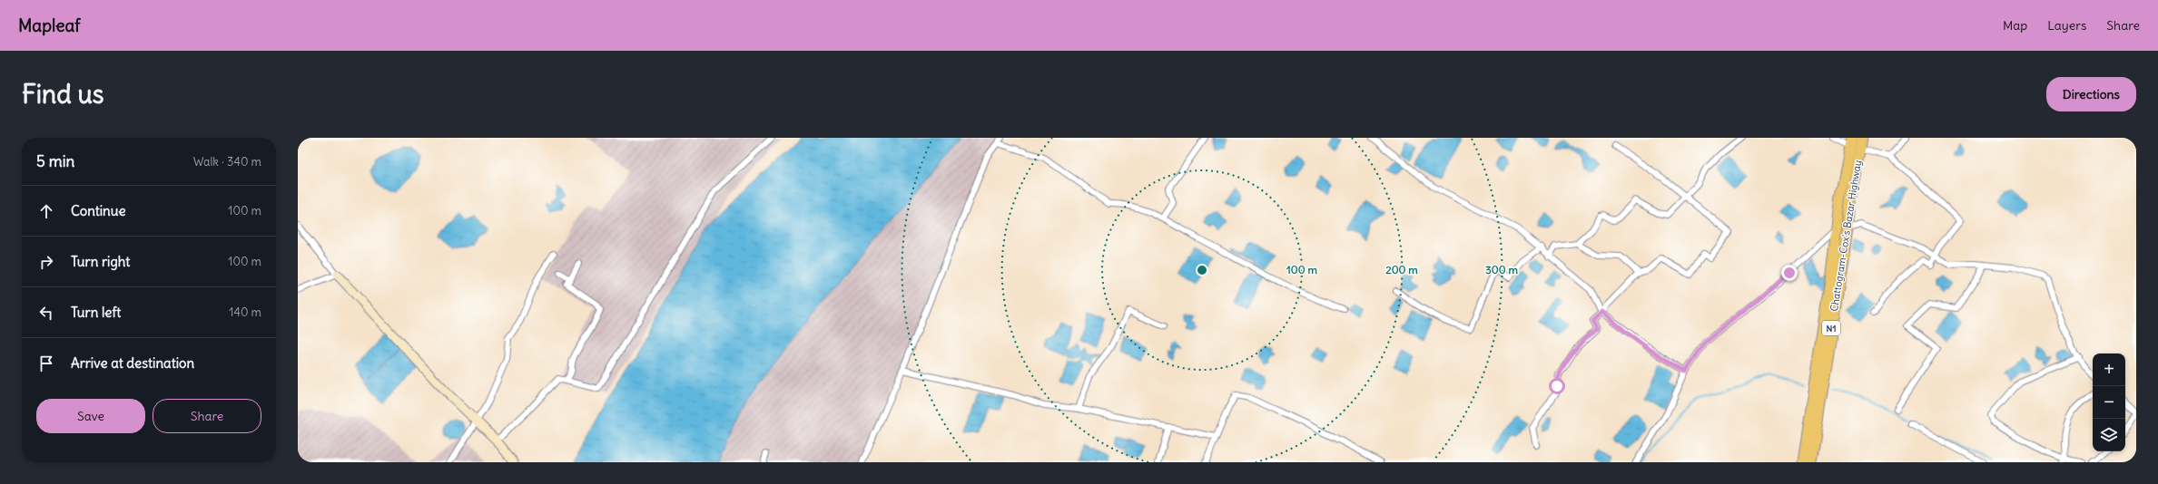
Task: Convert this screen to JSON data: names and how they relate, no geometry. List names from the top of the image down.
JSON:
{
  "streets": {
    "highway": ["Chattogram-Cox's Bazar Highway", "N1"]
  },
  "page": {
    "header": "Mapleaf",
    "nav": ["Map", "Layers", "Share"],
    "buttons": [
      "Directions",
      ["Save", "Share"]
    ],
    "title": "Find us",
    "heading": ["5 min", "Walk · 340 m"],
    "list": [
      ["Continue", "100 m"],
      ["Turn right", "100 m"],
      ["Turn left", "140 m"],
      "Arrive at destination"
    ],
    "map_buttons": ["+", "−"]
  },
  "rings": ["100 m", "200 m", "300 m"]
}
